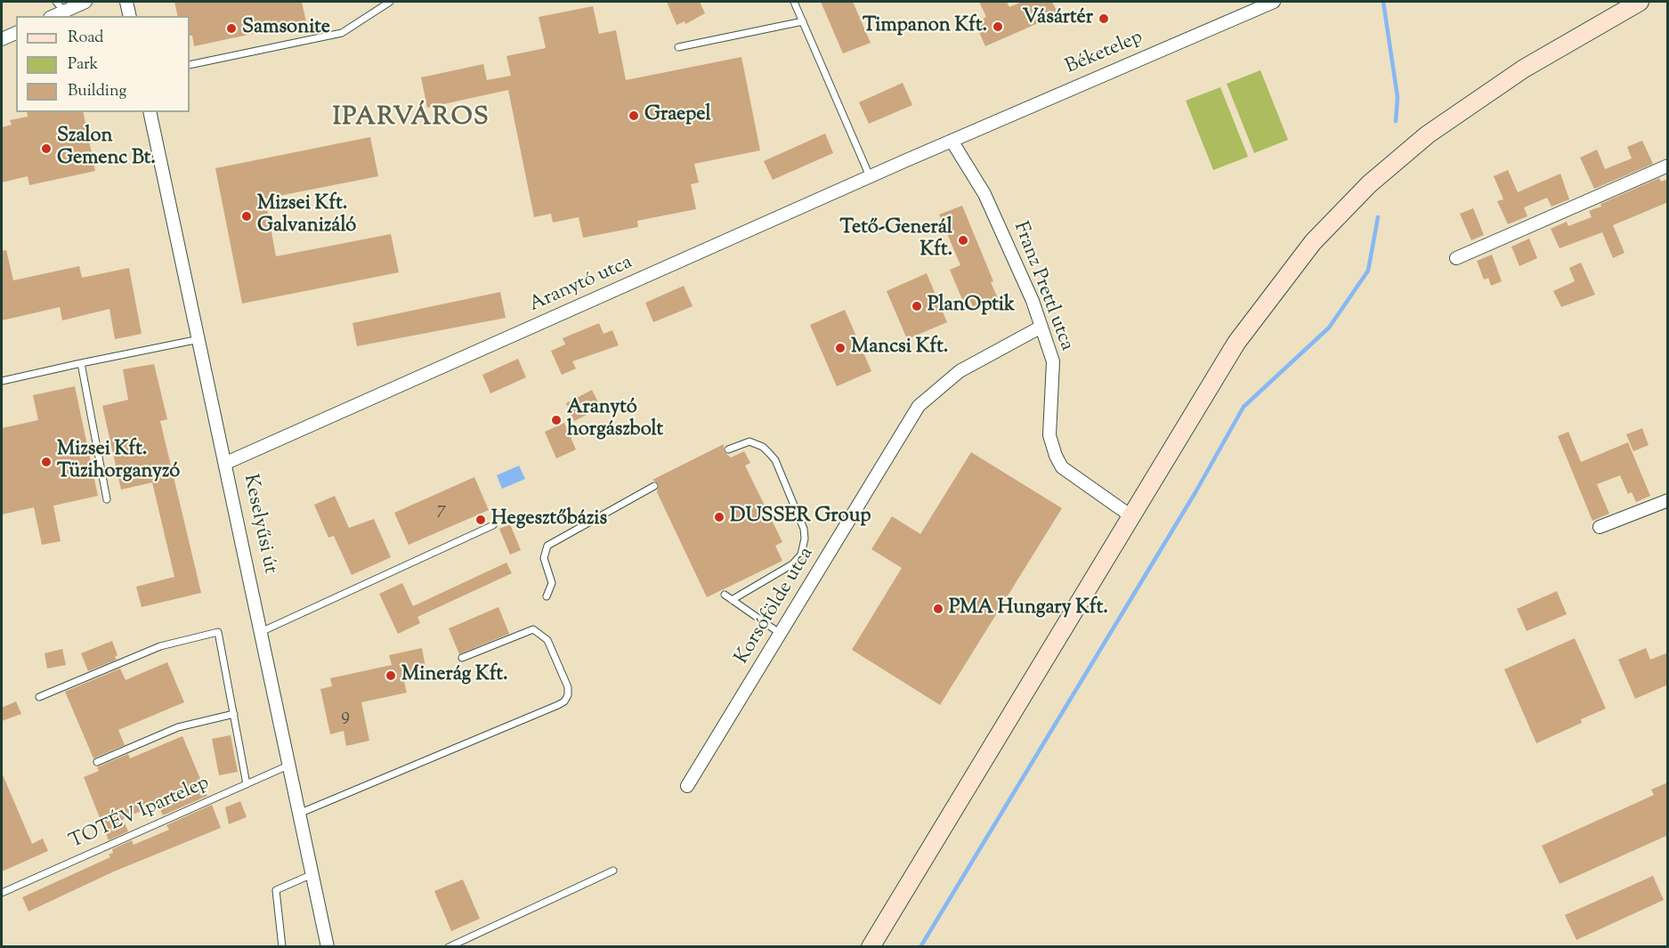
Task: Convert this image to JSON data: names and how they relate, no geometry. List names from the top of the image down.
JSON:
{
  "streets": {
    "street": [
      "Béketelep",
      "Aranytó utca",
      "Franz Prettl utca",
      "Keselyűsi út",
      "Korsófölde utca"
    ],
    "lane": ["TOTÉV Ipartelep"]
  },
  "crossings": [
    ["Béketelep", "Aranytó utca"],
    ["Béketelep", "Franz Prettl utca"],
    ["Aranytó utca", "Franz Prettl utca"],
    ["Aranytó utca", "Keselyűsi út"],
    ["Franz Prettl utca", "Korsófölde utca"],
    ["Keselyűsi út", "TOTÉV Ipartelep"]
  ],
  "districts": ["IPARVÁROS"],
  "places": [
    "Vásártér",
    "Timpanon Kft.",
    "Samsonite",
    "Graepel",
    "Szalon Gemenc Bt.",
    "Mizsei Kft. Galvanizáló",
    "Tető-Generál Kft.",
    "PlanOptik",
    "Mancsi Kft.",
    "Aranytó horgászbolt",
    "Mizsei Kft. Tüzihorganyzó",
    "DUSSER Group",
    "Hegesztőbázis",
    "PMA Hungary Kft.",
    "Minerág Kft."
  ],
  "house_numbers": ["7", "9"],
  "legend": ["Road", "Park", "Building"]
}
